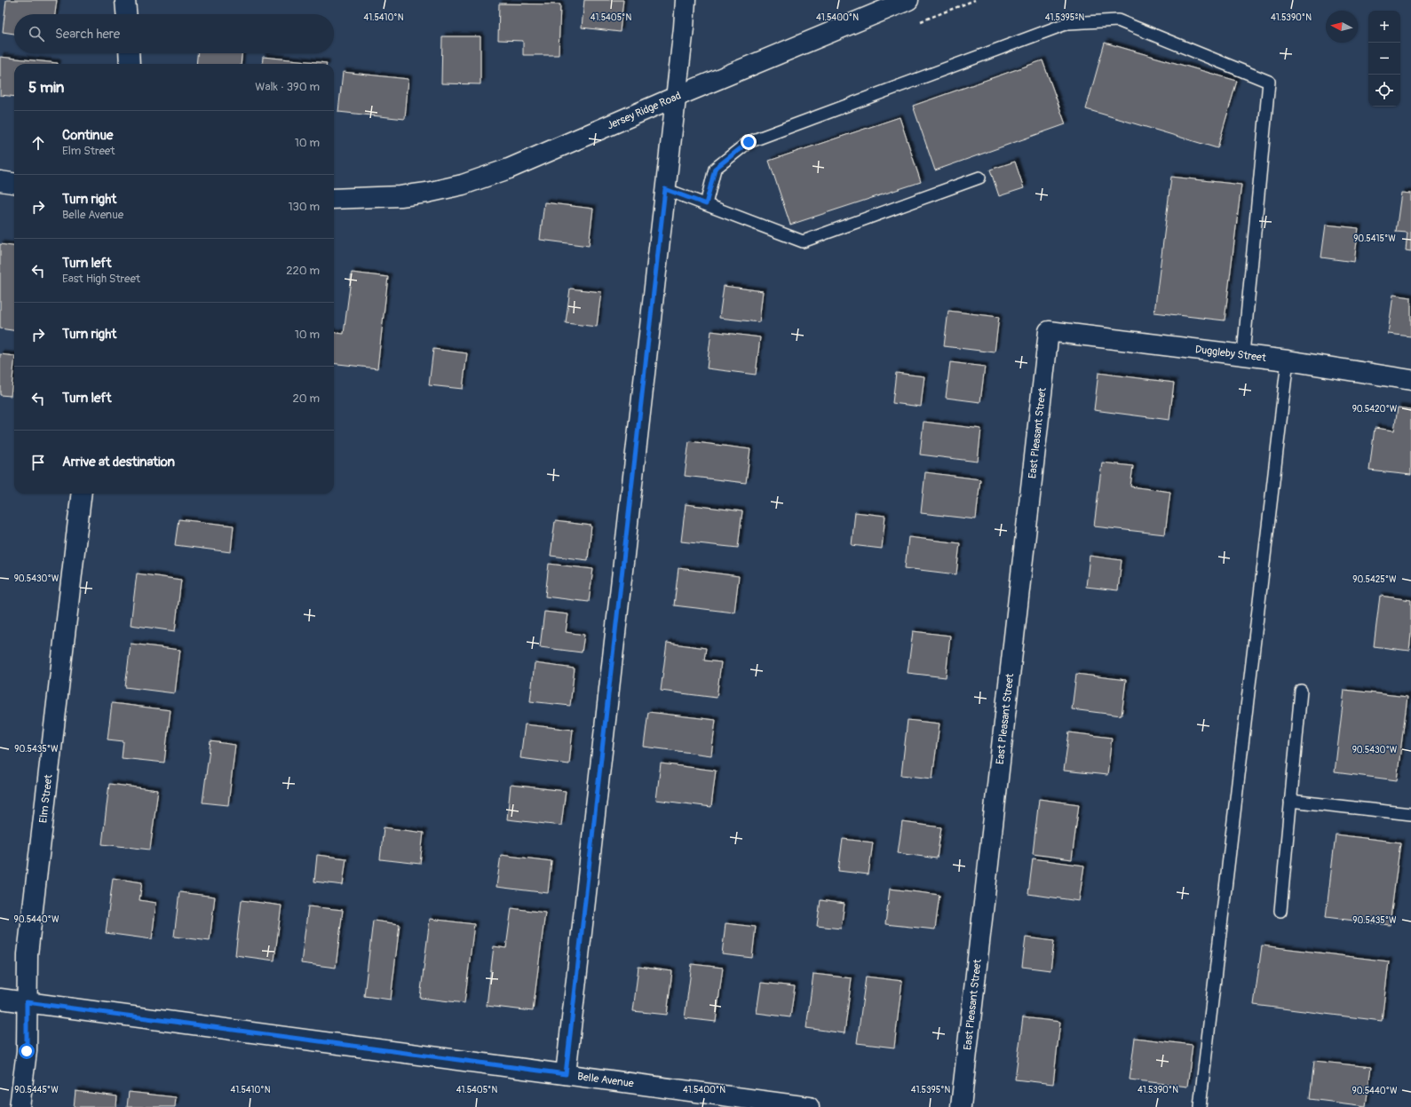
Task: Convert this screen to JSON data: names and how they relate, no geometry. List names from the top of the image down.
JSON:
{
  "streets": {
    "street": [
      "Jersey Ridge Road",
      "Duggleby Street",
      "East Pleasant Street",
      "Elm Street",
      "Belle Avenue"
    ]
  },
  "crossings": [
    ["Duggleby Street", "East Pleasant Street"],
    ["Elm Street", "Belle Avenue"]
  ],
  "north": "left",
  "page": {
    "map_buttons": ["+", "−"],
    "search": "Search here",
    "heading": ["5 min", "Walk · 390 m"],
    "list": [
      ["Continue", "Elm Street", "10 m"],
      ["Turn right", "Belle Avenue", "130 m"],
      ["Turn left", "East High Street", "220 m"],
      ["Turn right", "10 m"],
      ["Turn left", "20 m"],
      "Arrive at destination"
    ]
  },
  "coordinates": [
    "41.5410°N",
    "41.5405°N",
    "41.5400°N",
    "41.5395°N",
    "41.5390°N",
    "90.5415°W",
    "90.5420°W",
    "90.5430°W",
    "90.5425°W",
    "90.5435°W",
    "90.5440°W",
    "90.5445°W"
  ]
}
